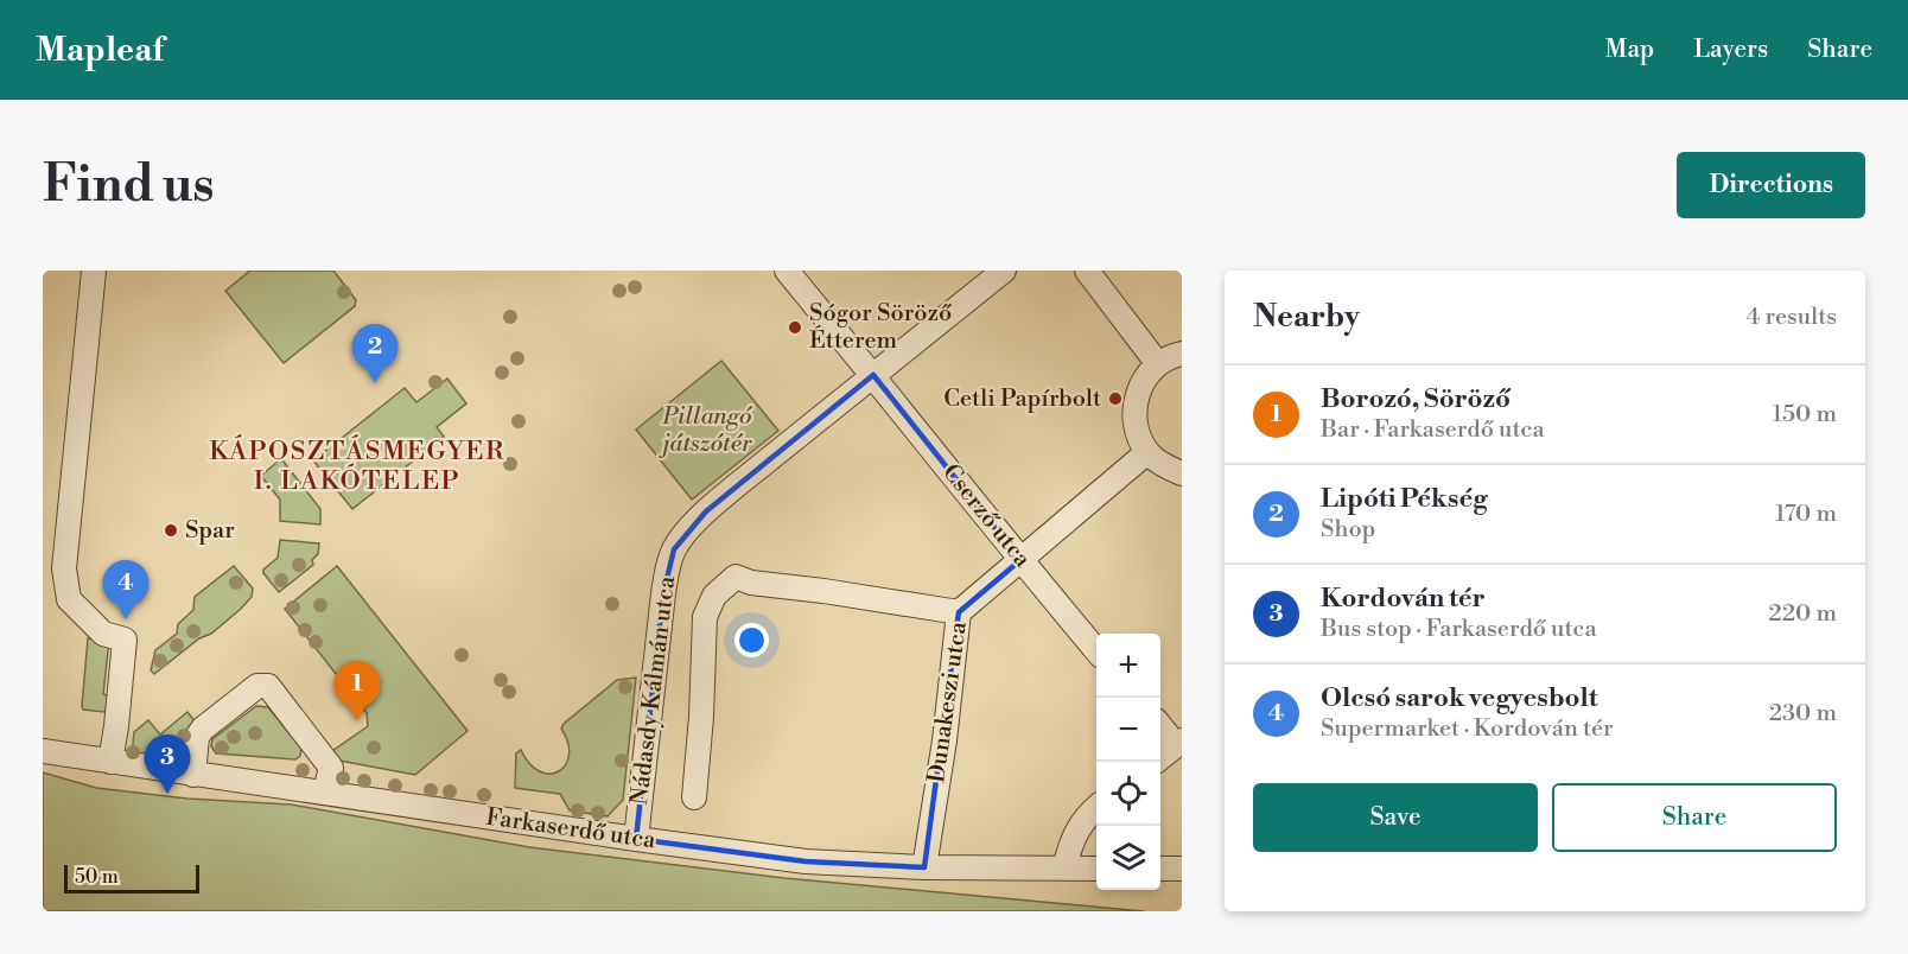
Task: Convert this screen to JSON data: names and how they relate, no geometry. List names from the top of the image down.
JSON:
{
  "streets": {
    "street": [
      "Cserző utca",
      "Nádasdy Kálmán utca",
      "Dunakeszi utca",
      "Farkaserdő utca"
    ]
  },
  "crossings": [
    ["Cserző utca", "Nádasdy Kálmán utca"],
    ["Cserző utca", "Dunakeszi utca"],
    ["Nádasdy Kálmán utca", "Farkaserdő utca"],
    ["Dunakeszi utca", "Farkaserdő utca"]
  ],
  "districts": ["KÁPOSZTÁSMEGYER I. LAKÓTELEP"],
  "parks": ["Pillangó játszótér"],
  "places": ["Sógor Söröző Étterem", "Cetli Papírbolt", "Spar"],
  "scale_bar": "50 m",
  "page": {
    "header": "Mapleaf",
    "nav": ["Map", "Layers", "Share"],
    "buttons": [
      "Directions",
      ["Save", "Share"]
    ],
    "title": "Find us",
    "heading": ["Nearby", "4 results"],
    "pins": [
      "2",
      "4",
      "1",
      "3"
    ],
    "list": [
      {
        "mark": "1",
        "name": "Borozó, Söröző",
        "note": "Bar · Farkaserdő utca",
        "value": "150 m"
      },
      {
        "mark": "2",
        "name": "Lipóti Pékség",
        "note": "Shop",
        "value": "170 m"
      },
      {
        "mark": "3",
        "name": "Kordován tér",
        "note": "Bus stop · Farkaserdő utca",
        "value": "220 m"
      },
      {
        "mark": "4",
        "name": "Olcsó sarok vegyesbolt",
        "note": "Supermarket · Kordován tér",
        "value": "230 m"
      }
    ],
    "map_buttons": ["+", "−"],
    "scale": "50 m"
  }
}
